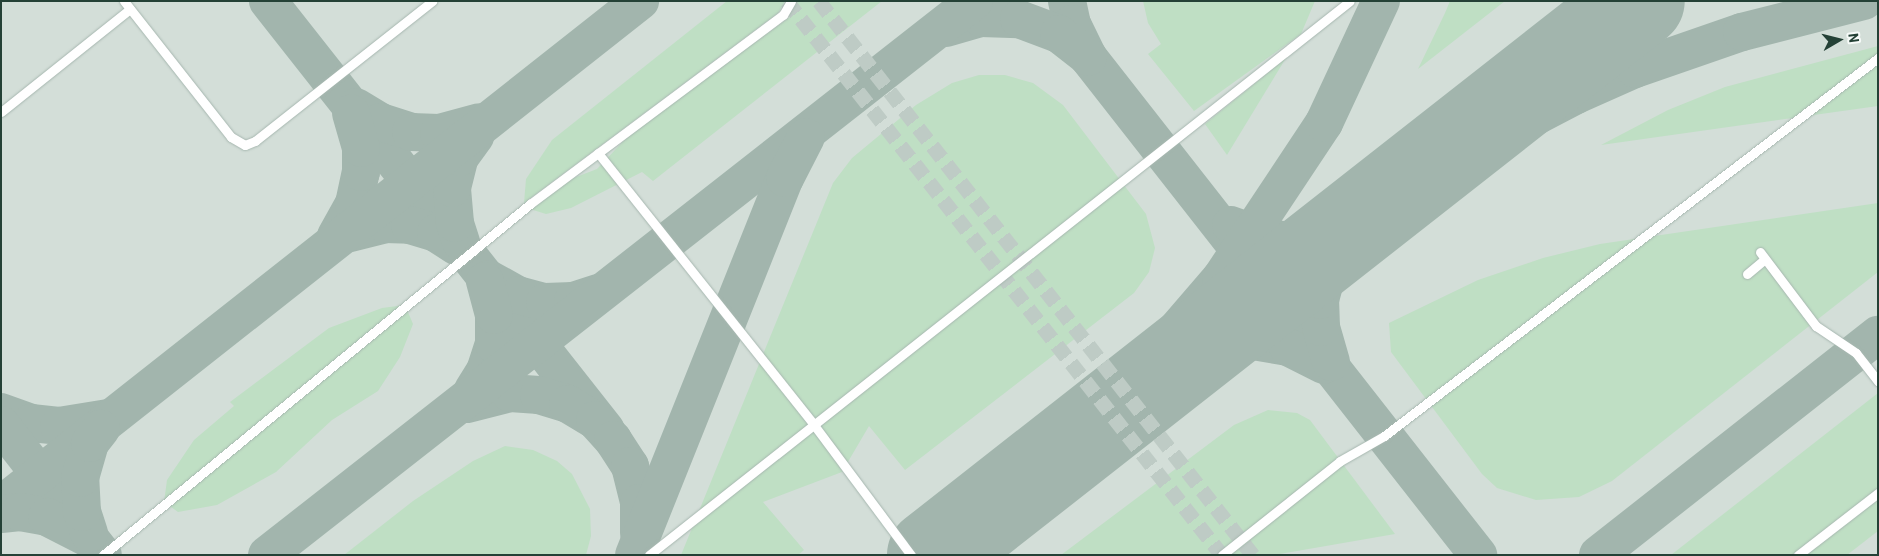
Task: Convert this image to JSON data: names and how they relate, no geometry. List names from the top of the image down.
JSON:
{
  "north": "right"
}
